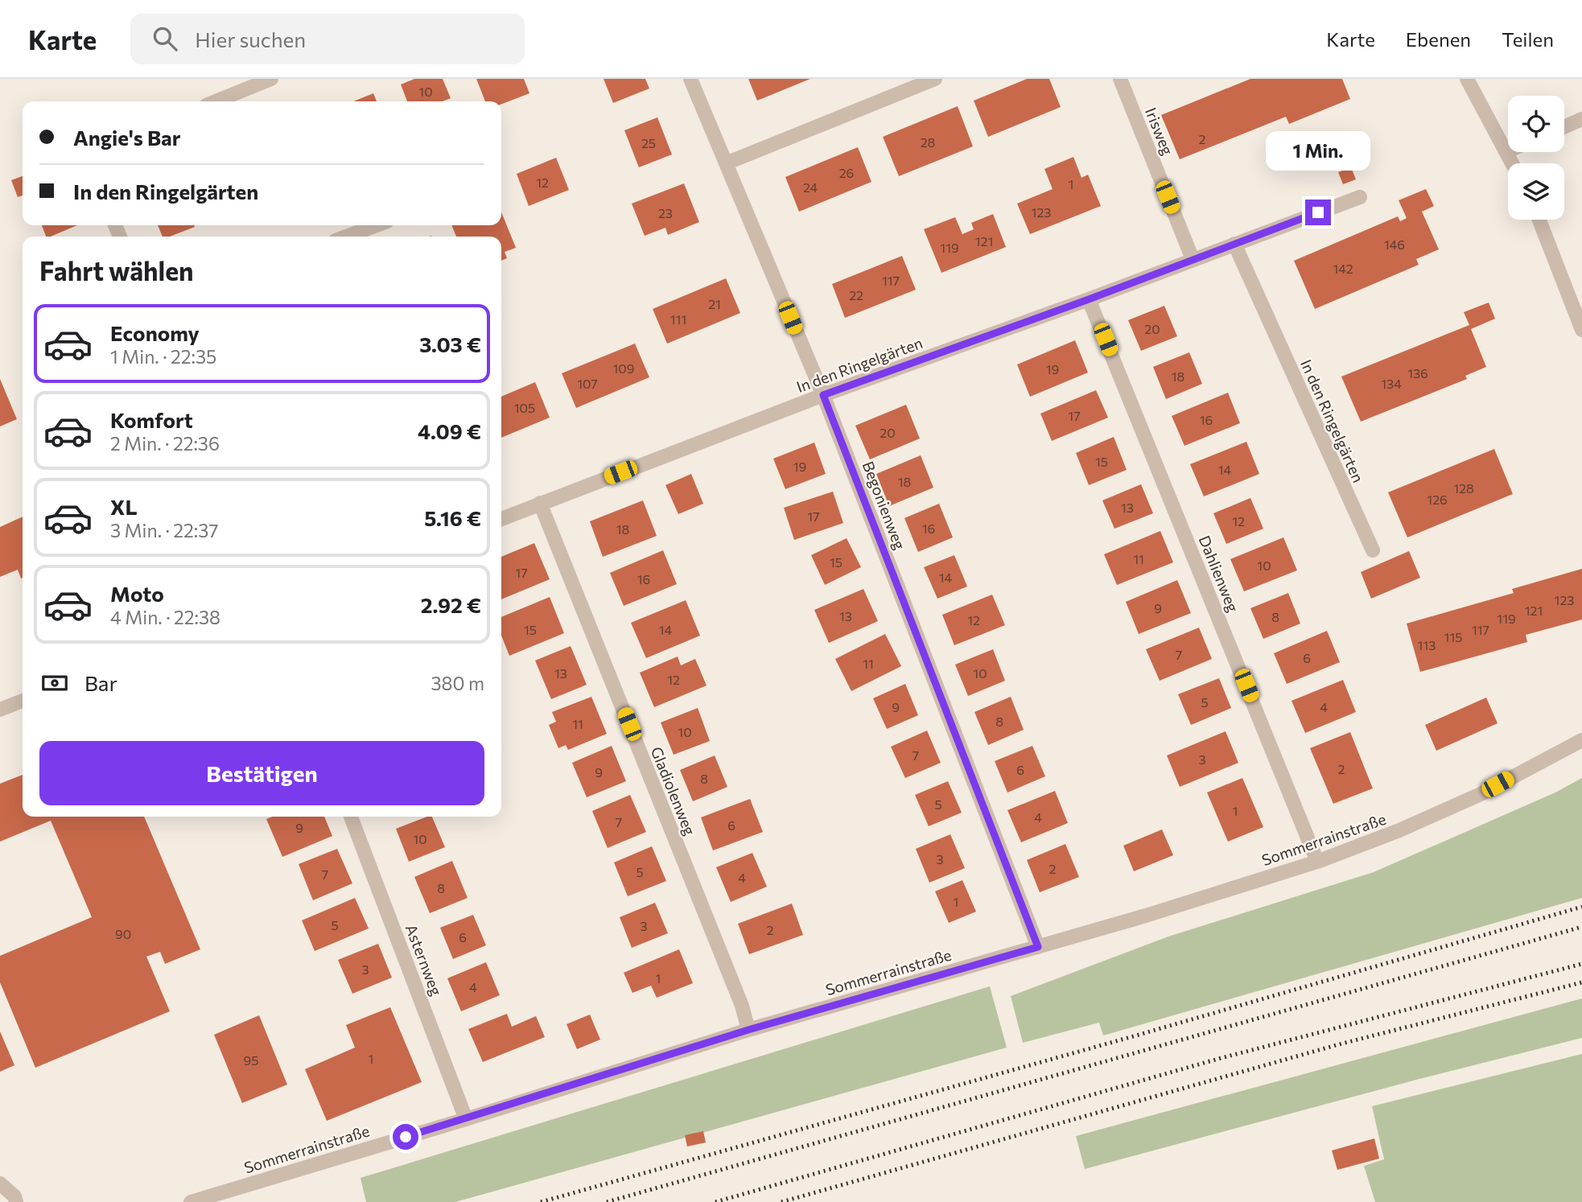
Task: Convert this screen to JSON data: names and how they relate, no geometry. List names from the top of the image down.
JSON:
{
  "streets": {
    "street": [
      "Irisweg",
      "In den Ringelgärten",
      "Begonienweg",
      "Dahlienweg",
      "Gladiolenweg",
      "Sommerrainstraße",
      "Asternweg"
    ]
  },
  "crossings": [
    ["Irisweg", "In den Ringelgärten"],
    ["In den Ringelgärten", "Begonienweg"],
    ["In den Ringelgärten", "Dahlienweg"],
    ["In den Ringelgärten", "Gladiolenweg"],
    ["Begonienweg", "Sommerrainstraße"],
    ["Dahlienweg", "Sommerrainstraße"],
    ["Gladiolenweg", "Sommerrainstraße"],
    ["Sommerrainstraße", "Asternweg"]
  ],
  "house_numbers": [
    "10",
    "2",
    "28",
    "25",
    "26",
    "12",
    "1",
    "24",
    "123",
    "23",
    "121",
    "146",
    "119",
    "142",
    "117",
    "22",
    "21",
    "111",
    "20",
    "109",
    "19",
    "136",
    "18",
    "107",
    "134",
    "105",
    "17",
    "16",
    "20",
    "15",
    "19",
    "14",
    "18",
    "128",
    "126",
    "13",
    "17",
    "12",
    "16",
    "18",
    "11",
    "15",
    "10",
    "17",
    "14",
    "16",
    "123",
    "9",
    "121",
    "13",
    "8",
    "119",
    "12",
    "15",
    "14",
    "117",
    "115",
    "113",
    "7",
    "6",
    "11",
    "13",
    "10",
    "12",
    "5",
    "9",
    "4",
    "8",
    "11",
    "10",
    "7",
    "3",
    "2",
    "6",
    "9",
    "8",
    "5",
    "1",
    "4",
    "7",
    "6",
    "9",
    "10",
    "3",
    "2",
    "5",
    "7",
    "4",
    "8",
    "1",
    "5",
    "3",
    "2",
    "90",
    "6",
    "3",
    "1",
    "4",
    "1",
    "95"
  ],
  "page": {
    "header": "Karte",
    "search": "Hier suchen",
    "nav": ["Karte", "Ebenen", "Teilen"],
    "banner": ["Angie's Bar", "In den Ringelgärten"],
    "bubble": "1 Min.",
    "heading": "Fahrt wählen",
    "list": [
      {
        "name": "Economy",
        "note": "1 Min. · 22:35",
        "value": "3.03 €"
      },
      {
        "name": "Komfort",
        "note": "2 Min. · 22:36",
        "value": "4.09 €"
      },
      {
        "name": "XL",
        "note": "3 Min. · 22:37",
        "value": "5.16 €"
      },
      {
        "name": "Moto",
        "note": "4 Min. · 22:38",
        "value": "2.92 €"
      }
    ],
    "pay": ["Bar", "380 m"],
    "buttons": "Bestätigen"
  }
}
